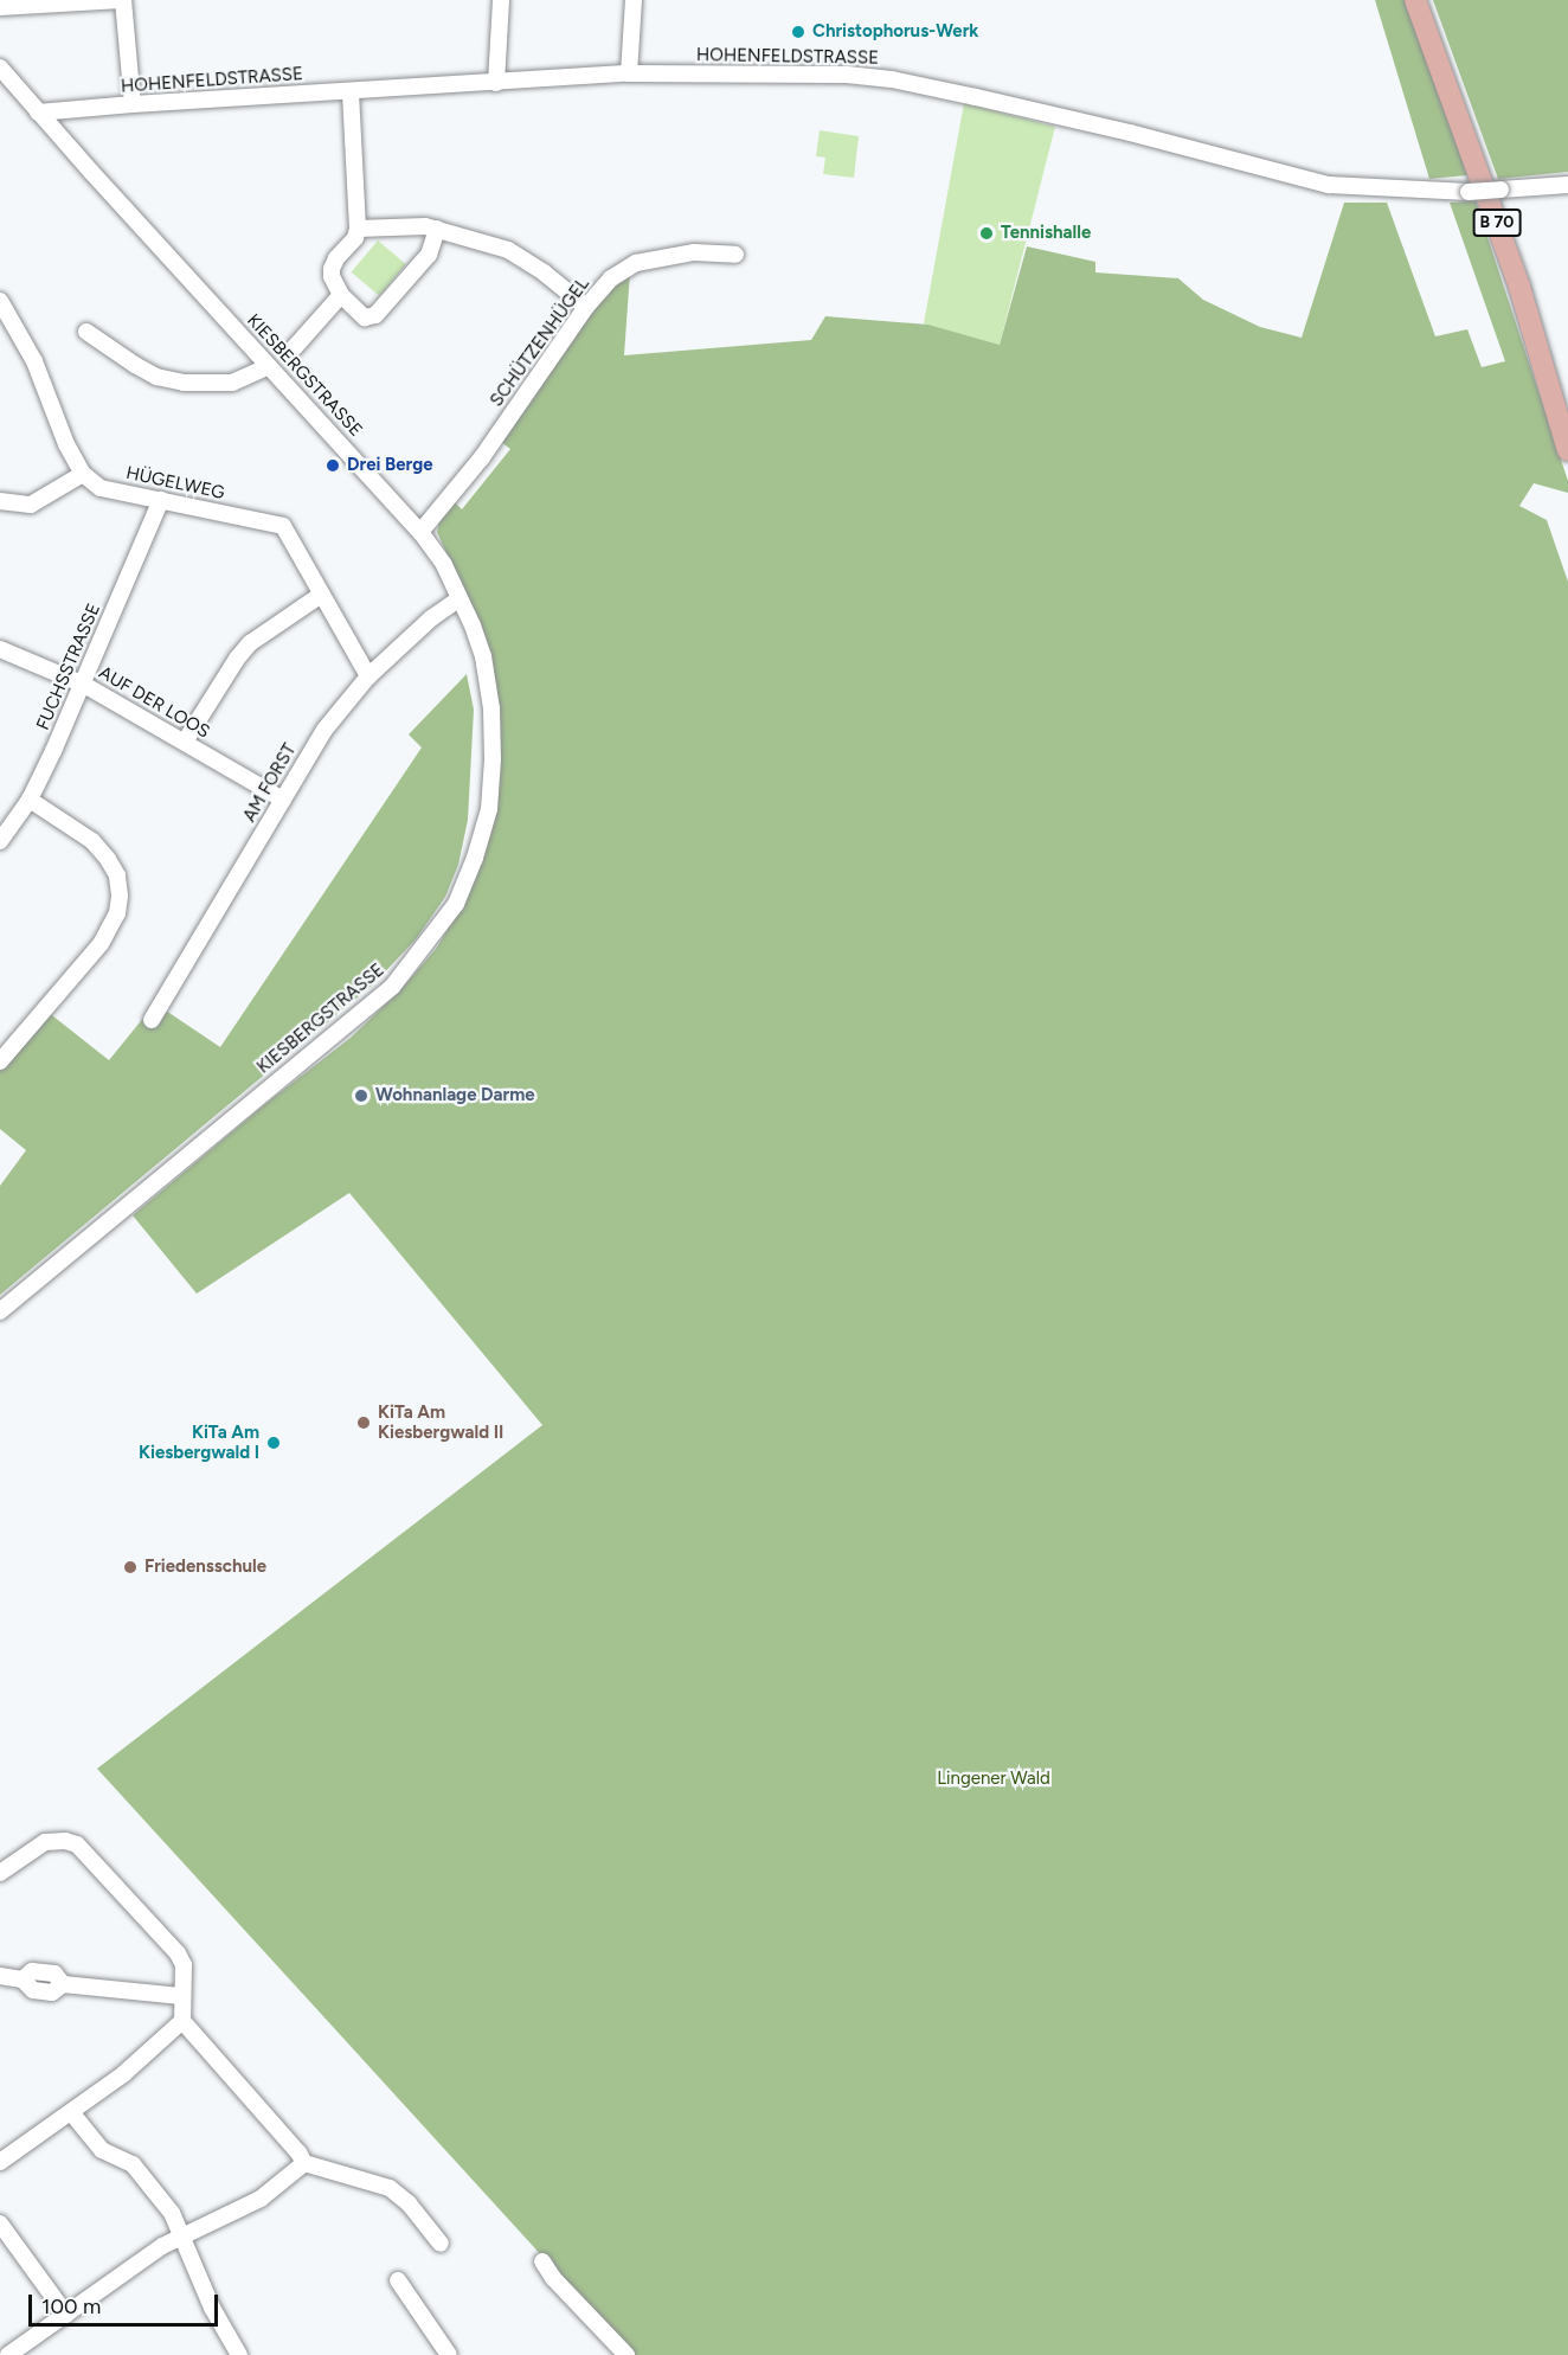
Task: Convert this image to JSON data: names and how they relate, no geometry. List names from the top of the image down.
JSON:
{
  "streets": {
    "main road": ["B 70"],
    "street": [
      "HOHENFELDSTRASSE",
      "SCHÜTZENHÜGEL",
      "KIESBERGSTRASSE",
      "HÜGELWEG",
      "FUCHSSTRASSE",
      "AUF DER LOOS",
      "AM FORST"
    ]
  },
  "crossings": [
    ["HOHENFELDSTRASSE", "KIESBERGSTRASSE"],
    ["SCHÜTZENHÜGEL", "KIESBERGSTRASSE"],
    ["KIESBERGSTRASSE", "AM FORST"],
    ["HÜGELWEG", "FUCHSSTRASSE"],
    ["HÜGELWEG", "AM FORST"],
    ["FUCHSSTRASSE", "AUF DER LOOS"],
    ["AUF DER LOOS", "AM FORST"]
  ],
  "parks": ["Lingener Wald"],
  "places": [
    "Christophorus-Werk",
    "Tennishalle",
    "Drei Berge",
    "Wohnanlage Darme",
    "KiTa Am Kiesbergwald II",
    "KiTa Am Kiesbergwald I",
    "Friedensschule"
  ],
  "scale_bar": "100 m"
}
